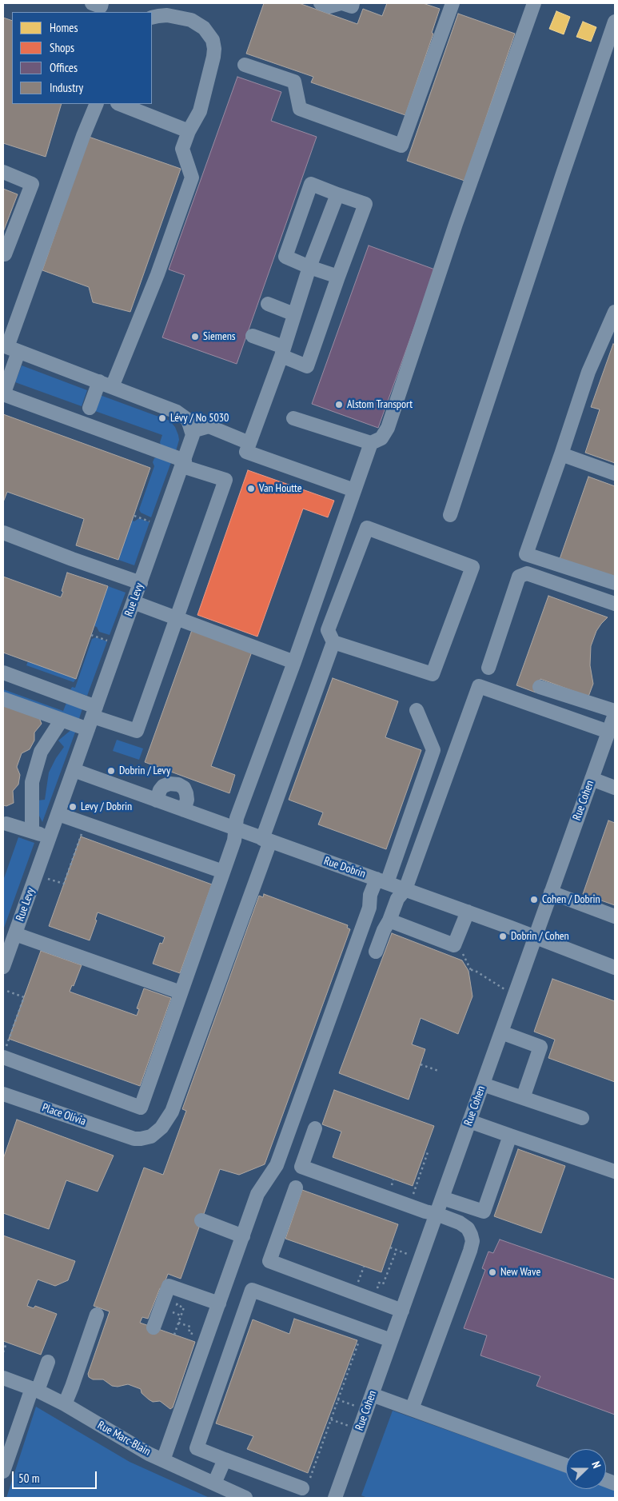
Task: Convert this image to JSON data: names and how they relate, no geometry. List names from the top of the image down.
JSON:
{
  "streets": {
    "street": [
      "Rue Levy",
      "Rue Cohen",
      "Rue Dobrin",
      "Place Olivia",
      "Rue Marc-Blain"
    ]
  },
  "crossings": [
    ["Rue Levy", "Rue Dobrin"],
    ["Rue Cohen", "Rue Dobrin"],
    ["Rue Dobrin", "Place Olivia"]
  ],
  "places": [
    "Siemens",
    "Alstom Transport",
    "Lévy / No 5030",
    "Van Houtte",
    "Dobrin / Levy",
    "Levy / Dobrin",
    "Cohen / Dobrin",
    "Dobrin / Cohen",
    "New Wave"
  ],
  "legend": [
    "Homes",
    "Shops",
    "Offices",
    "Industry"
  ],
  "scale_bar": "50 m",
  "north": "right"
}
